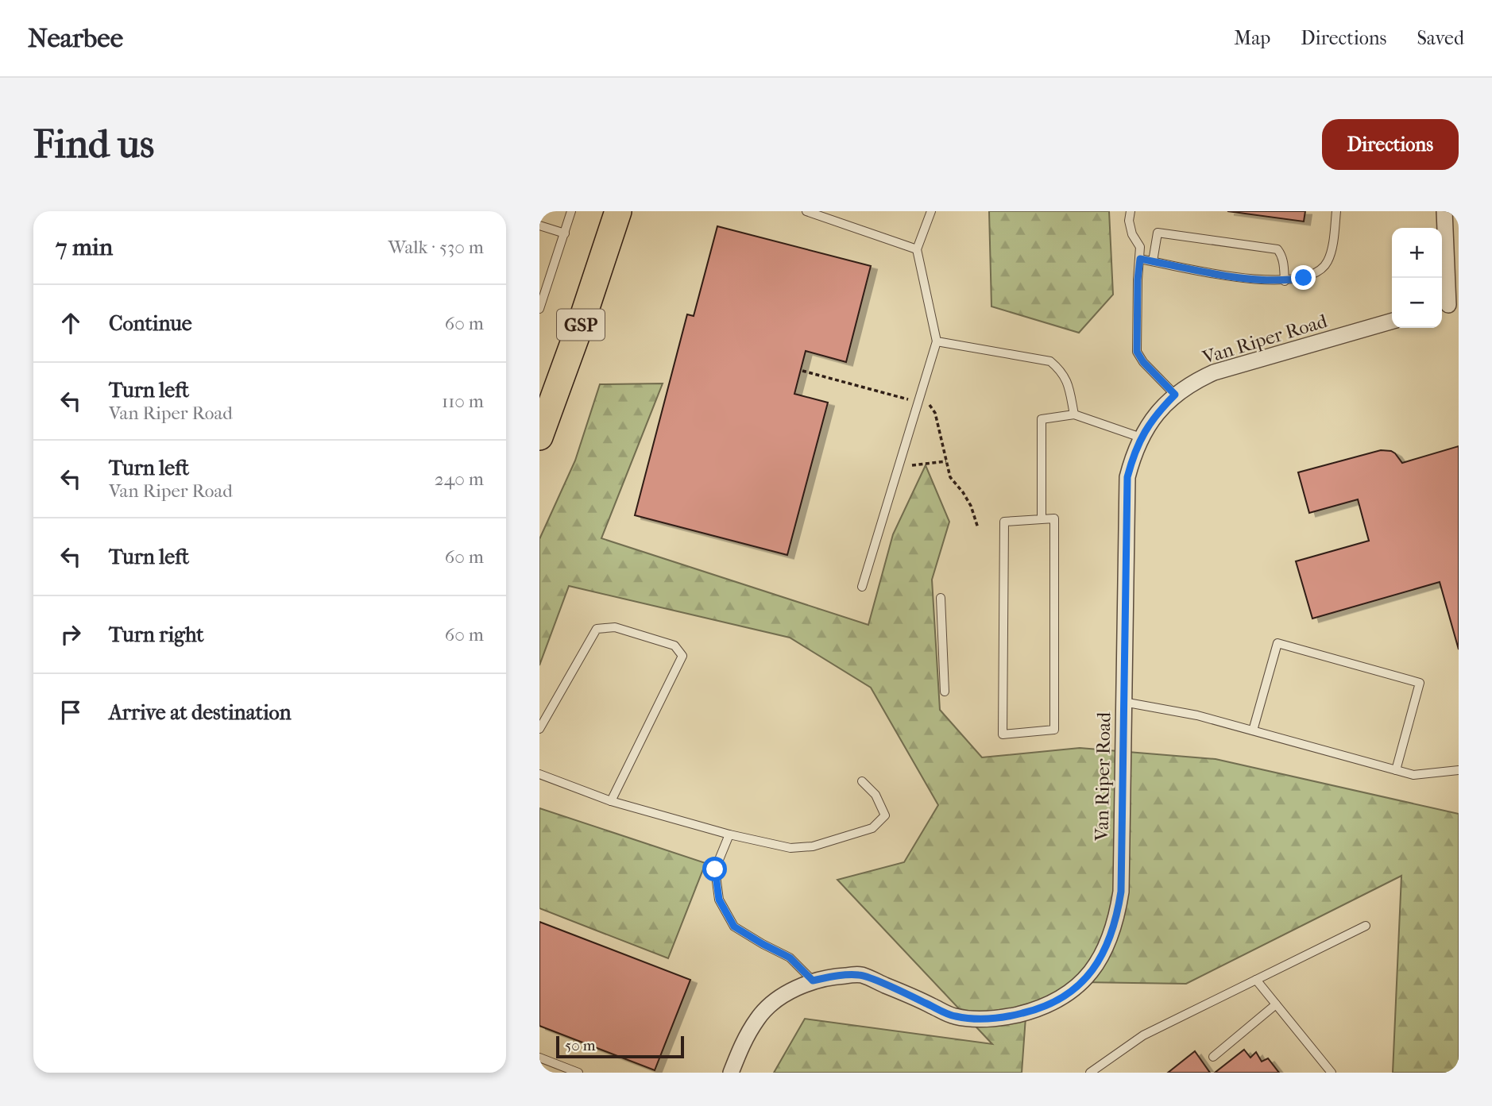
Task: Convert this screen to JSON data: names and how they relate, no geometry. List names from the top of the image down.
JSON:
{
  "streets": {
    "highway": ["GSP"],
    "street": ["Van Riper Road"]
  },
  "scale_bar": "50 m",
  "page": {
    "header": "Nearbee",
    "nav": ["Map", "Directions", "Saved"],
    "buttons": "Directions",
    "title": "Find us",
    "heading": ["7 min", "Walk · 530 m"],
    "map_buttons": ["+", "−"],
    "list": [
      ["Continue", "60 m"],
      ["Turn left", "Van Riper Road", "110 m"],
      ["Turn left", "Van Riper Road", "240 m"],
      ["Turn left", "60 m"],
      ["Turn right", "60 m"],
      "Arrive at destination"
    ],
    "scale": "50 m"
  }
}
